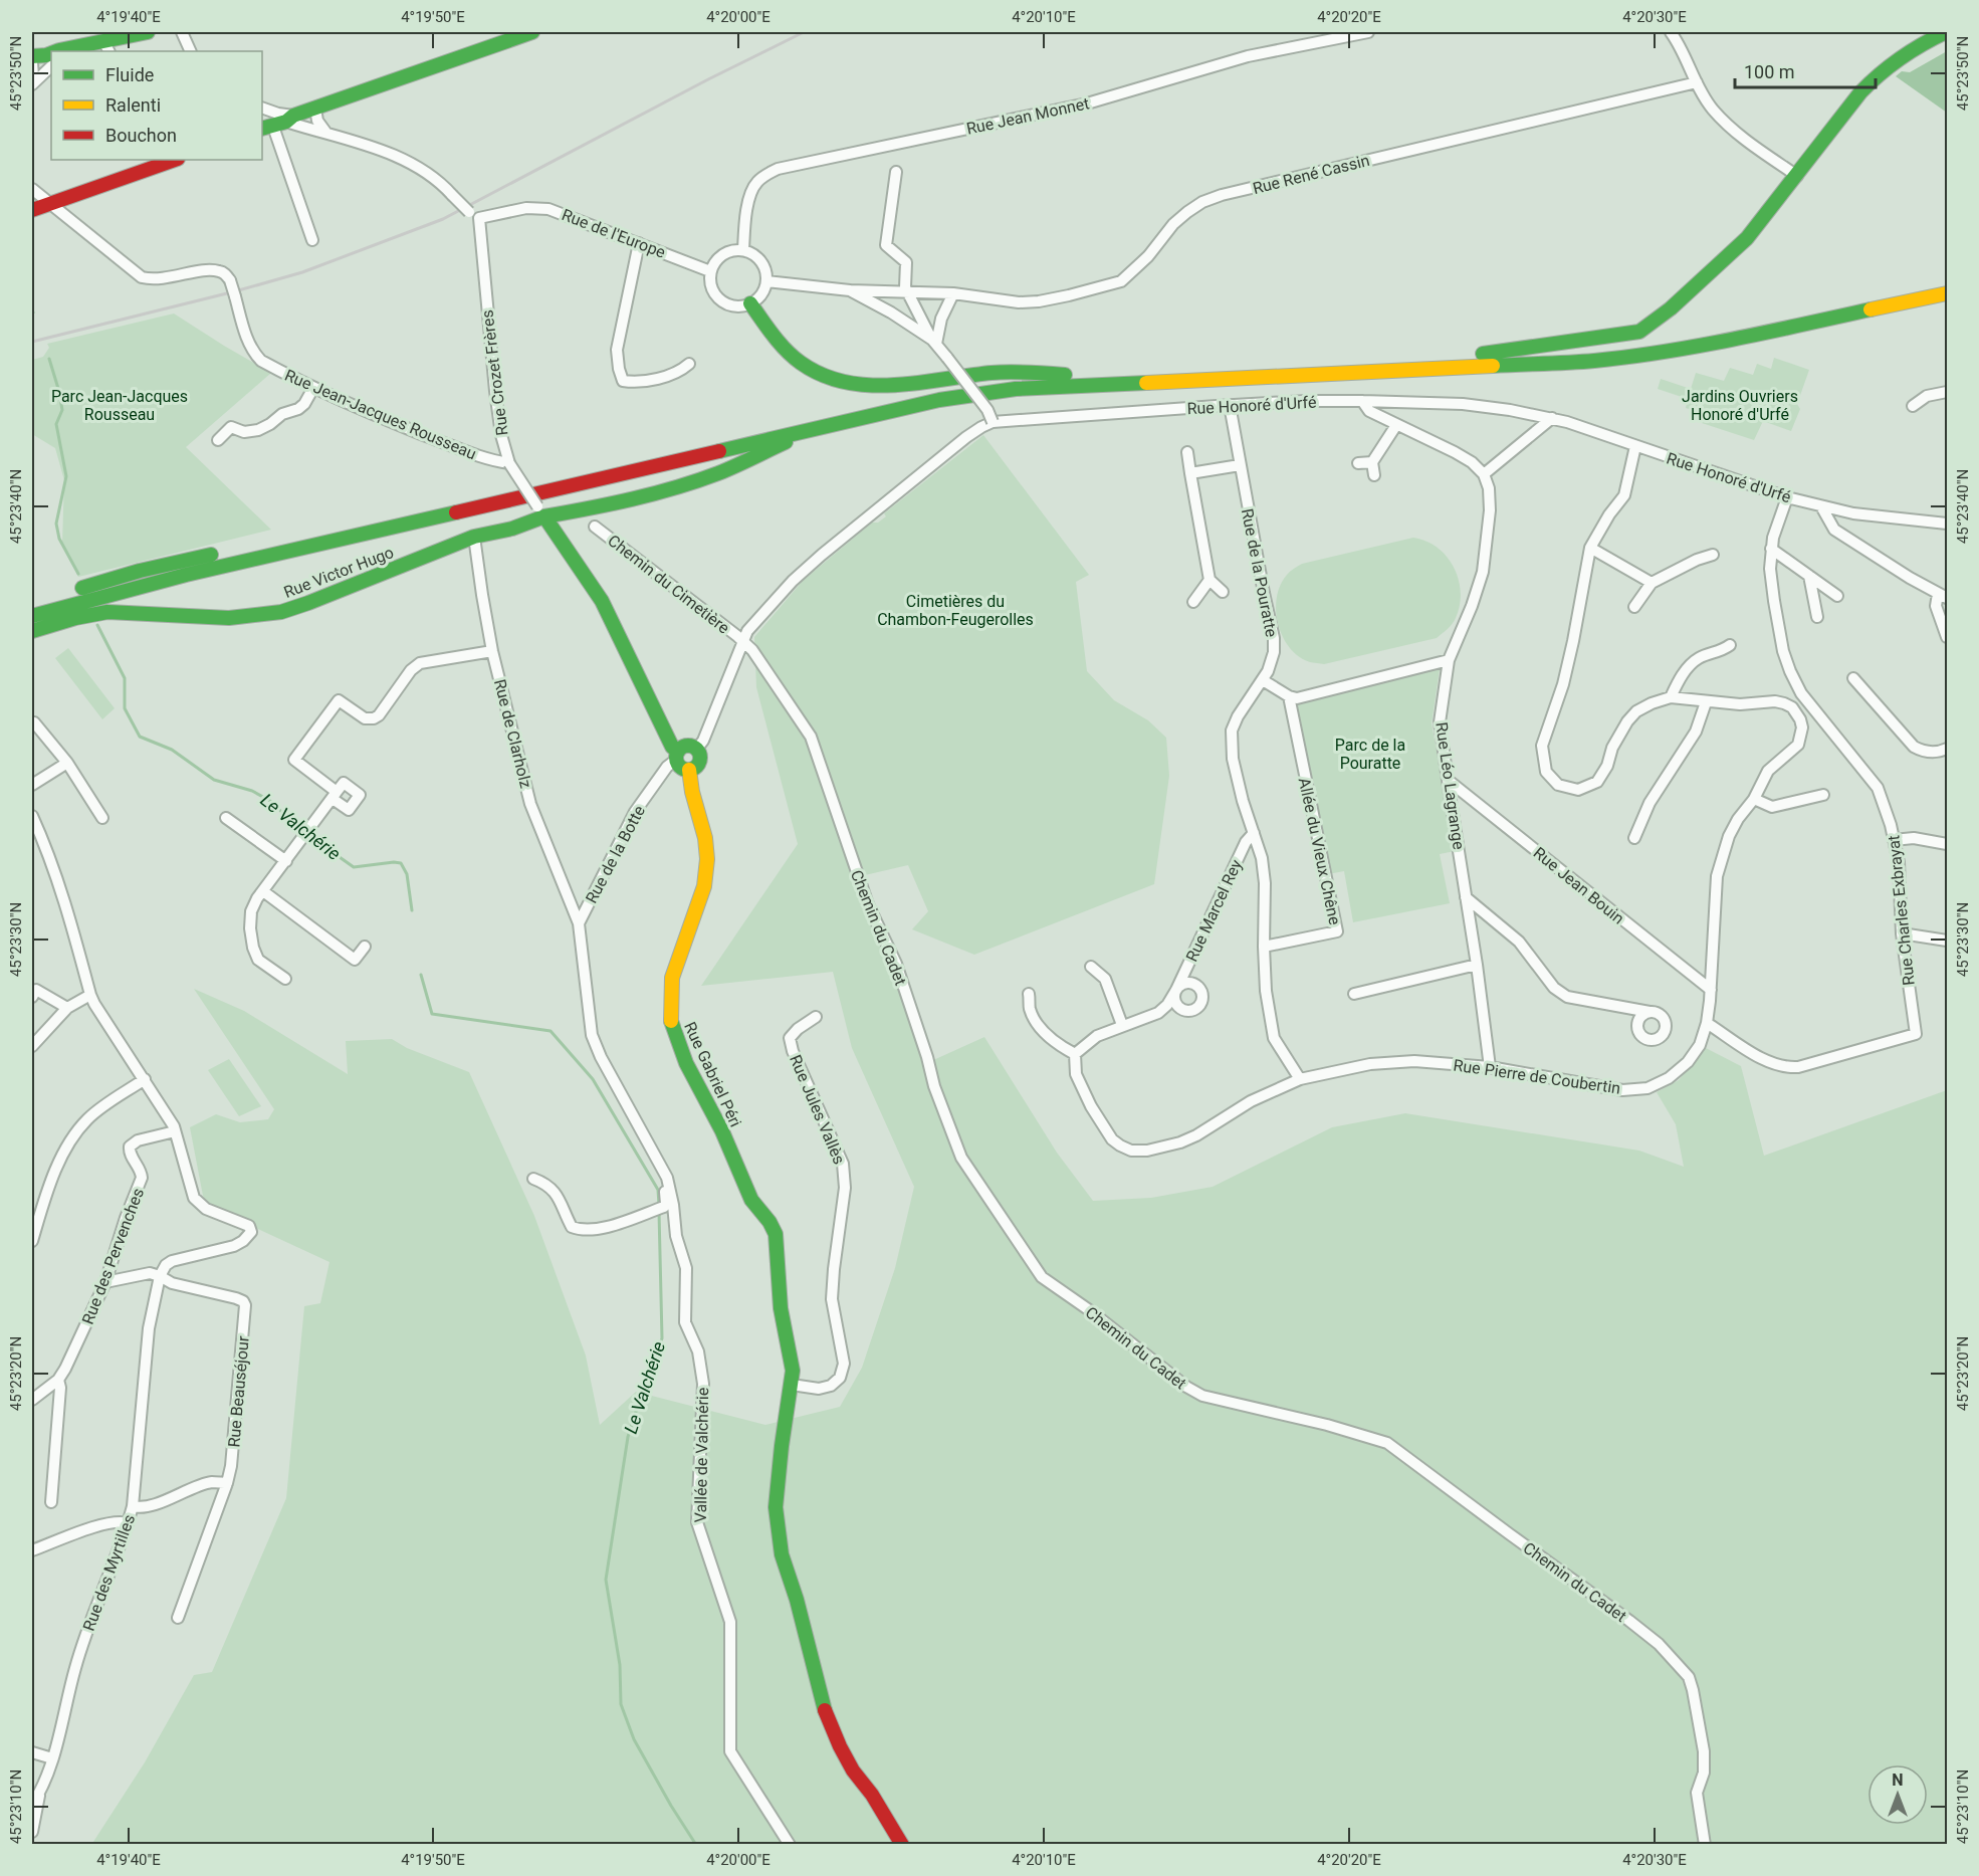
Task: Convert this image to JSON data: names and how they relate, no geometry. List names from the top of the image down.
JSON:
{
  "streets": {
    "main road": ["Rue Victor Hugo", "Rue Gabriel Péri"],
    "street": [
      "Rue Jean Monnet",
      "Rue René Cassin",
      "Rue de l'Europe",
      "Rue Crozet Frères",
      "Rue Honoré d'Urfé",
      "Rue Jean-Jacques Rousseau",
      "Rue de la Pouratte",
      "Chemin du Cimetière",
      "Rue de Clarholz",
      "Rue Léo Lagrange",
      "Allée du Vieux Chêne",
      "Rue de la Botte",
      "Rue Jean Bouin",
      "Rue Marcel Rey",
      "Rue Charles Exbrayat",
      "Chemin du Cadet",
      "Rue Pierre de Coubertin",
      "Rue Jules Vallès",
      "Rue des Pervenches",
      "Rue Beauséjour",
      "Vallée de Valchérie",
      "Rue des Myrtilles"
    ]
  },
  "crossings": [
    ["Rue Jean Monnet", "Rue de l'Europe"],
    ["Rue de l'Europe", "Rue Crozet Frères"],
    ["Rue Crozet Frères", "Rue Jean-Jacques Rousseau"],
    ["Rue Crozet Frères", "Rue Victor Hugo"],
    ["Rue Honoré d'Urfé", "Rue de la Pouratte"],
    ["Rue Honoré d'Urfé", "Chemin du Cimetière"],
    ["Rue Honoré d'Urfé", "Rue de la Botte"],
    ["Rue Honoré d'Urfé", "Rue Charles Exbrayat"],
    ["Rue Honoré d'Urfé", "Chemin du Cadet"],
    ["Rue Honoré d'Urfé", "Rue Gabriel Péri"],
    ["Rue Honoré d'Urfé", "Rue Pierre de Coubertin"],
    ["Rue Victor Hugo", "Rue de Clarholz"],
    ["Rue de la Pouratte", "Allée du Vieux Chêne"],
    ["Rue de la Pouratte", "Rue Marcel Rey"],
    ["Rue de la Pouratte", "Rue Pierre de Coubertin"],
    ["Chemin du Cimetière", "Chemin du Cadet"],
    ["Rue de Clarholz", "Rue de la Botte"],
    ["Rue de Clarholz", "Vallée de Valchérie"],
    ["Rue Léo Lagrange", "Rue Jean Bouin"],
    ["Rue Léo Lagrange", "Rue Pierre de Coubertin"],
    ["Rue de la Botte", "Rue Gabriel Péri"],
    ["Rue de la Botte", "Vallée de Valchérie"],
    ["Rue Jean Bouin", "Rue Pierre de Coubertin"],
    ["Rue Marcel Rey", "Rue Pierre de Coubertin"],
    ["Rue Charles Exbrayat", "Rue Pierre de Coubertin"],
    ["Rue Gabriel Péri", "Rue Jules Vallès"],
    ["Rue des Pervenches", "Rue Beauséjour"],
    ["Rue Beauséjour", "Rue des Myrtilles"]
  ],
  "water": ["Le Valchérie"],
  "parks": [
    "Parc Jean-Jacques Rousseau",
    "Jardins Ouvriers Honoré d'Urfé",
    "Cimetières du Chambon-Feugerolles",
    "Parc de la Pouratte"
  ],
  "legend": ["Fluide", "Ralenti", "Bouchon"],
  "scale_bar": "100 m",
  "north": "top",
  "coordinates": [
    "4°19'40\"E",
    "4°19'50\"E",
    "4°20'00\"E",
    "4°20'10\"E",
    "4°20'20\"E",
    "4°20'30\"E",
    "45°23'50\"N",
    "45°23'40\"N",
    "45°23'30\"N",
    "45°23'20\"N",
    "45°23'10\"N"
  ]
}
